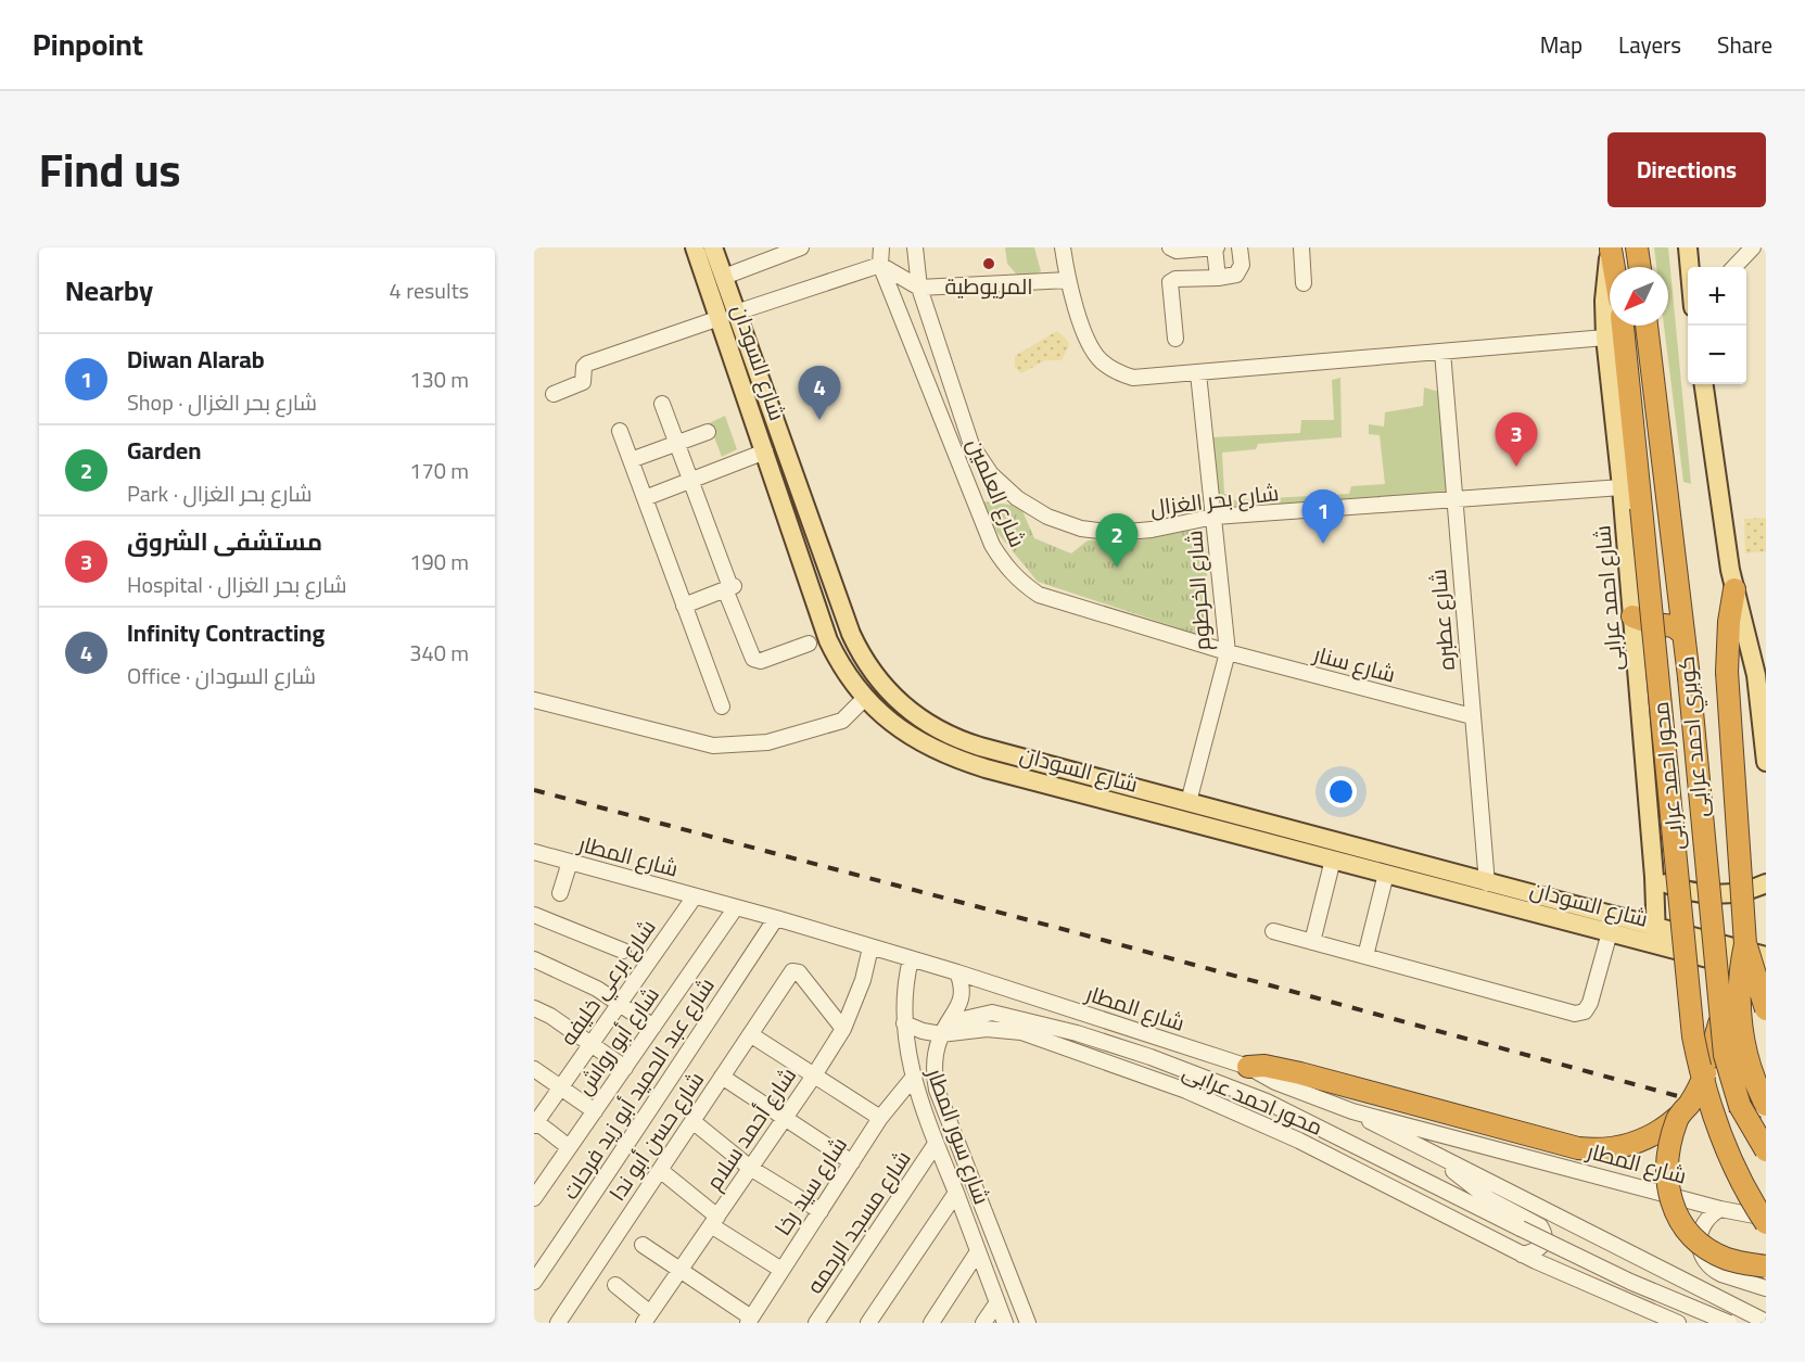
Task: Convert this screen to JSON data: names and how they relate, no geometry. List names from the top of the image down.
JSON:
{
  "streets": {
    "highway": ["كوبري احمد عرابى", "محور احمد عرابى"],
    "main road": ["شارع السودان", "شارع احمد عرابى"],
    "street": [
      "شارع العلمين",
      "شارع بحر الغزال",
      "شارع الخرطوم",
      "شارع عطبره",
      "شارع سنار",
      "شارع المطار",
      "شارع برعي خليفه",
      "شارع أبو رواش",
      "شارع عبد الحميد أبو زيد فرحات",
      "شارع أحمد سلام",
      "شارع حسن أبو ندا",
      "شارع سور المطار",
      "شارع سيد رخا",
      "شارع مسجد الرحمه"
    ]
  },
  "crossings": [
    ["شارع السودان", "شارع الخرطوم"],
    ["شارع السودان", "شارع احمد عرابى"],
    ["شارع السودان", "شارع عطبره"],
    ["شارع العلمين", "شارع الخرطوم"],
    ["شارع العلمين", "شارع سنار"],
    ["شارع بحر الغزال", "شارع الخرطوم"],
    ["شارع بحر الغزال", "شارع احمد عرابى"],
    ["شارع بحر الغزال", "شارع عطبره"],
    ["شارع الخرطوم", "شارع سنار"],
    ["شارع عطبره", "شارع سنار"],
    ["محور احمد عرابى", "شارع المطار"],
    ["محور احمد عرابى", "شارع سور المطار"],
    ["شارع المطار", "شارع برعي خليفه"],
    ["شارع المطار", "شارع أبو رواش"],
    ["شارع المطار", "شارع عبد الحميد أبو زيد فرحات"],
    ["شارع المطار", "شارع أحمد سلام"],
    ["شارع المطار", "شارع سور المطار"],
    ["شارع أحمد سلام", "شارع حسن أبو ندا"],
    ["شارع سور المطار", "شارع سيد رخا"],
    ["شارع سور المطار", "شارع مسجد الرحمه"]
  ],
  "places": ["المريوطية"],
  "north": "bottom left",
  "page": {
    "header": "Pinpoint",
    "nav": ["Map", "Layers", "Share"],
    "title": "Find us",
    "buttons": "Directions",
    "heading": ["Nearby", "4 results"],
    "map_buttons": ["+", "−"],
    "list": [
      {
        "mark": "1",
        "name": "Diwan Alarab",
        "note": "Shop · شارع بحر الغزال",
        "value": "130 m"
      },
      {
        "mark": "2",
        "name": "Garden",
        "note": "Park · شارع بحر الغزال",
        "value": "170 m"
      },
      {
        "mark": "3",
        "name": "مستشفى الشروق",
        "note": "Hospital · شارع بحر الغزال",
        "value": "190 m"
      },
      {
        "mark": "4",
        "name": "Infinity Contracting",
        "note": "Office · شارع السودان",
        "value": "340 m"
      }
    ],
    "pins": [
      "4",
      "3",
      "1",
      "2"
    ]
  }
}
